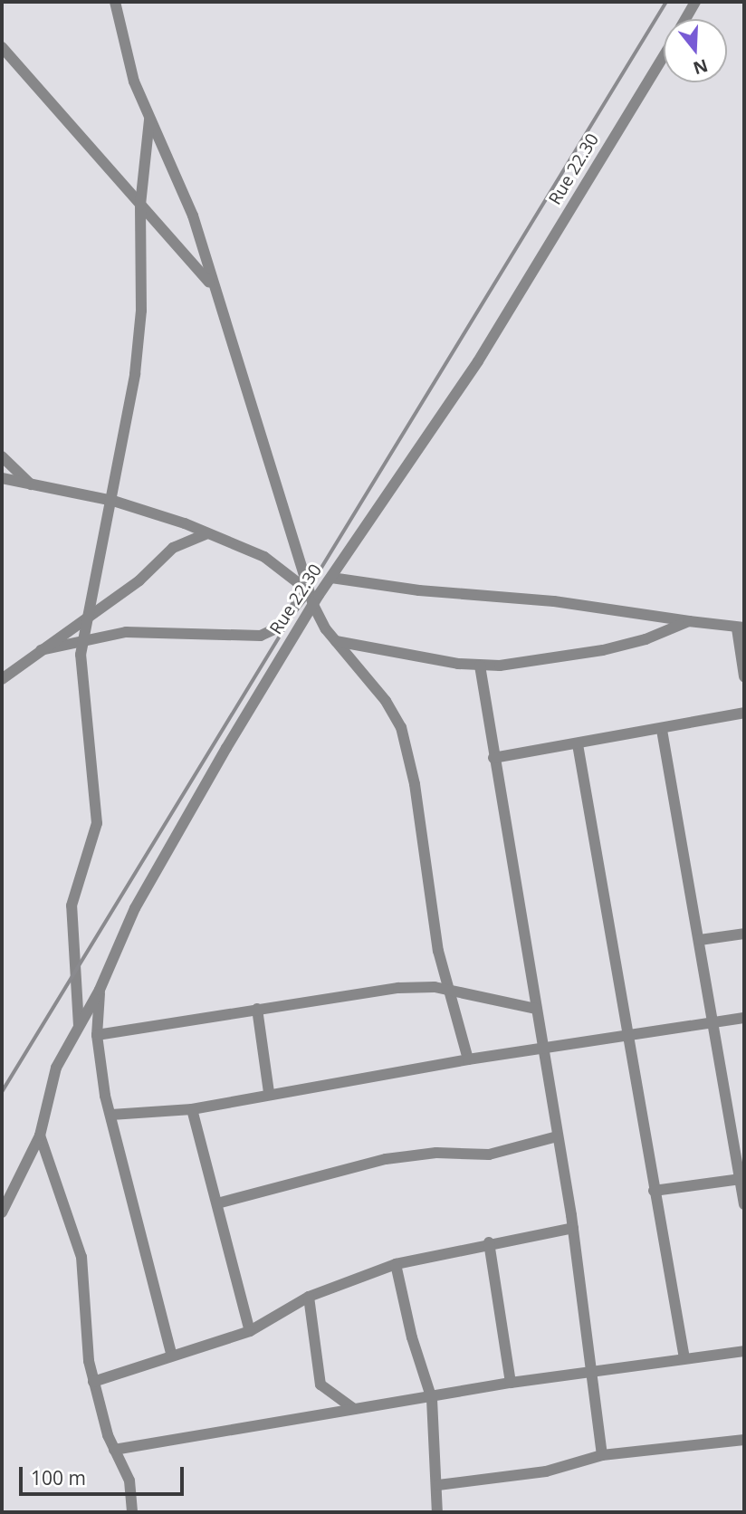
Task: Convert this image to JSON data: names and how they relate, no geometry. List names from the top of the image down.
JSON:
{
  "streets": {
    "street": ["Rue 22.30"]
  },
  "scale_bar": "100 m",
  "north": "bottom"
}
